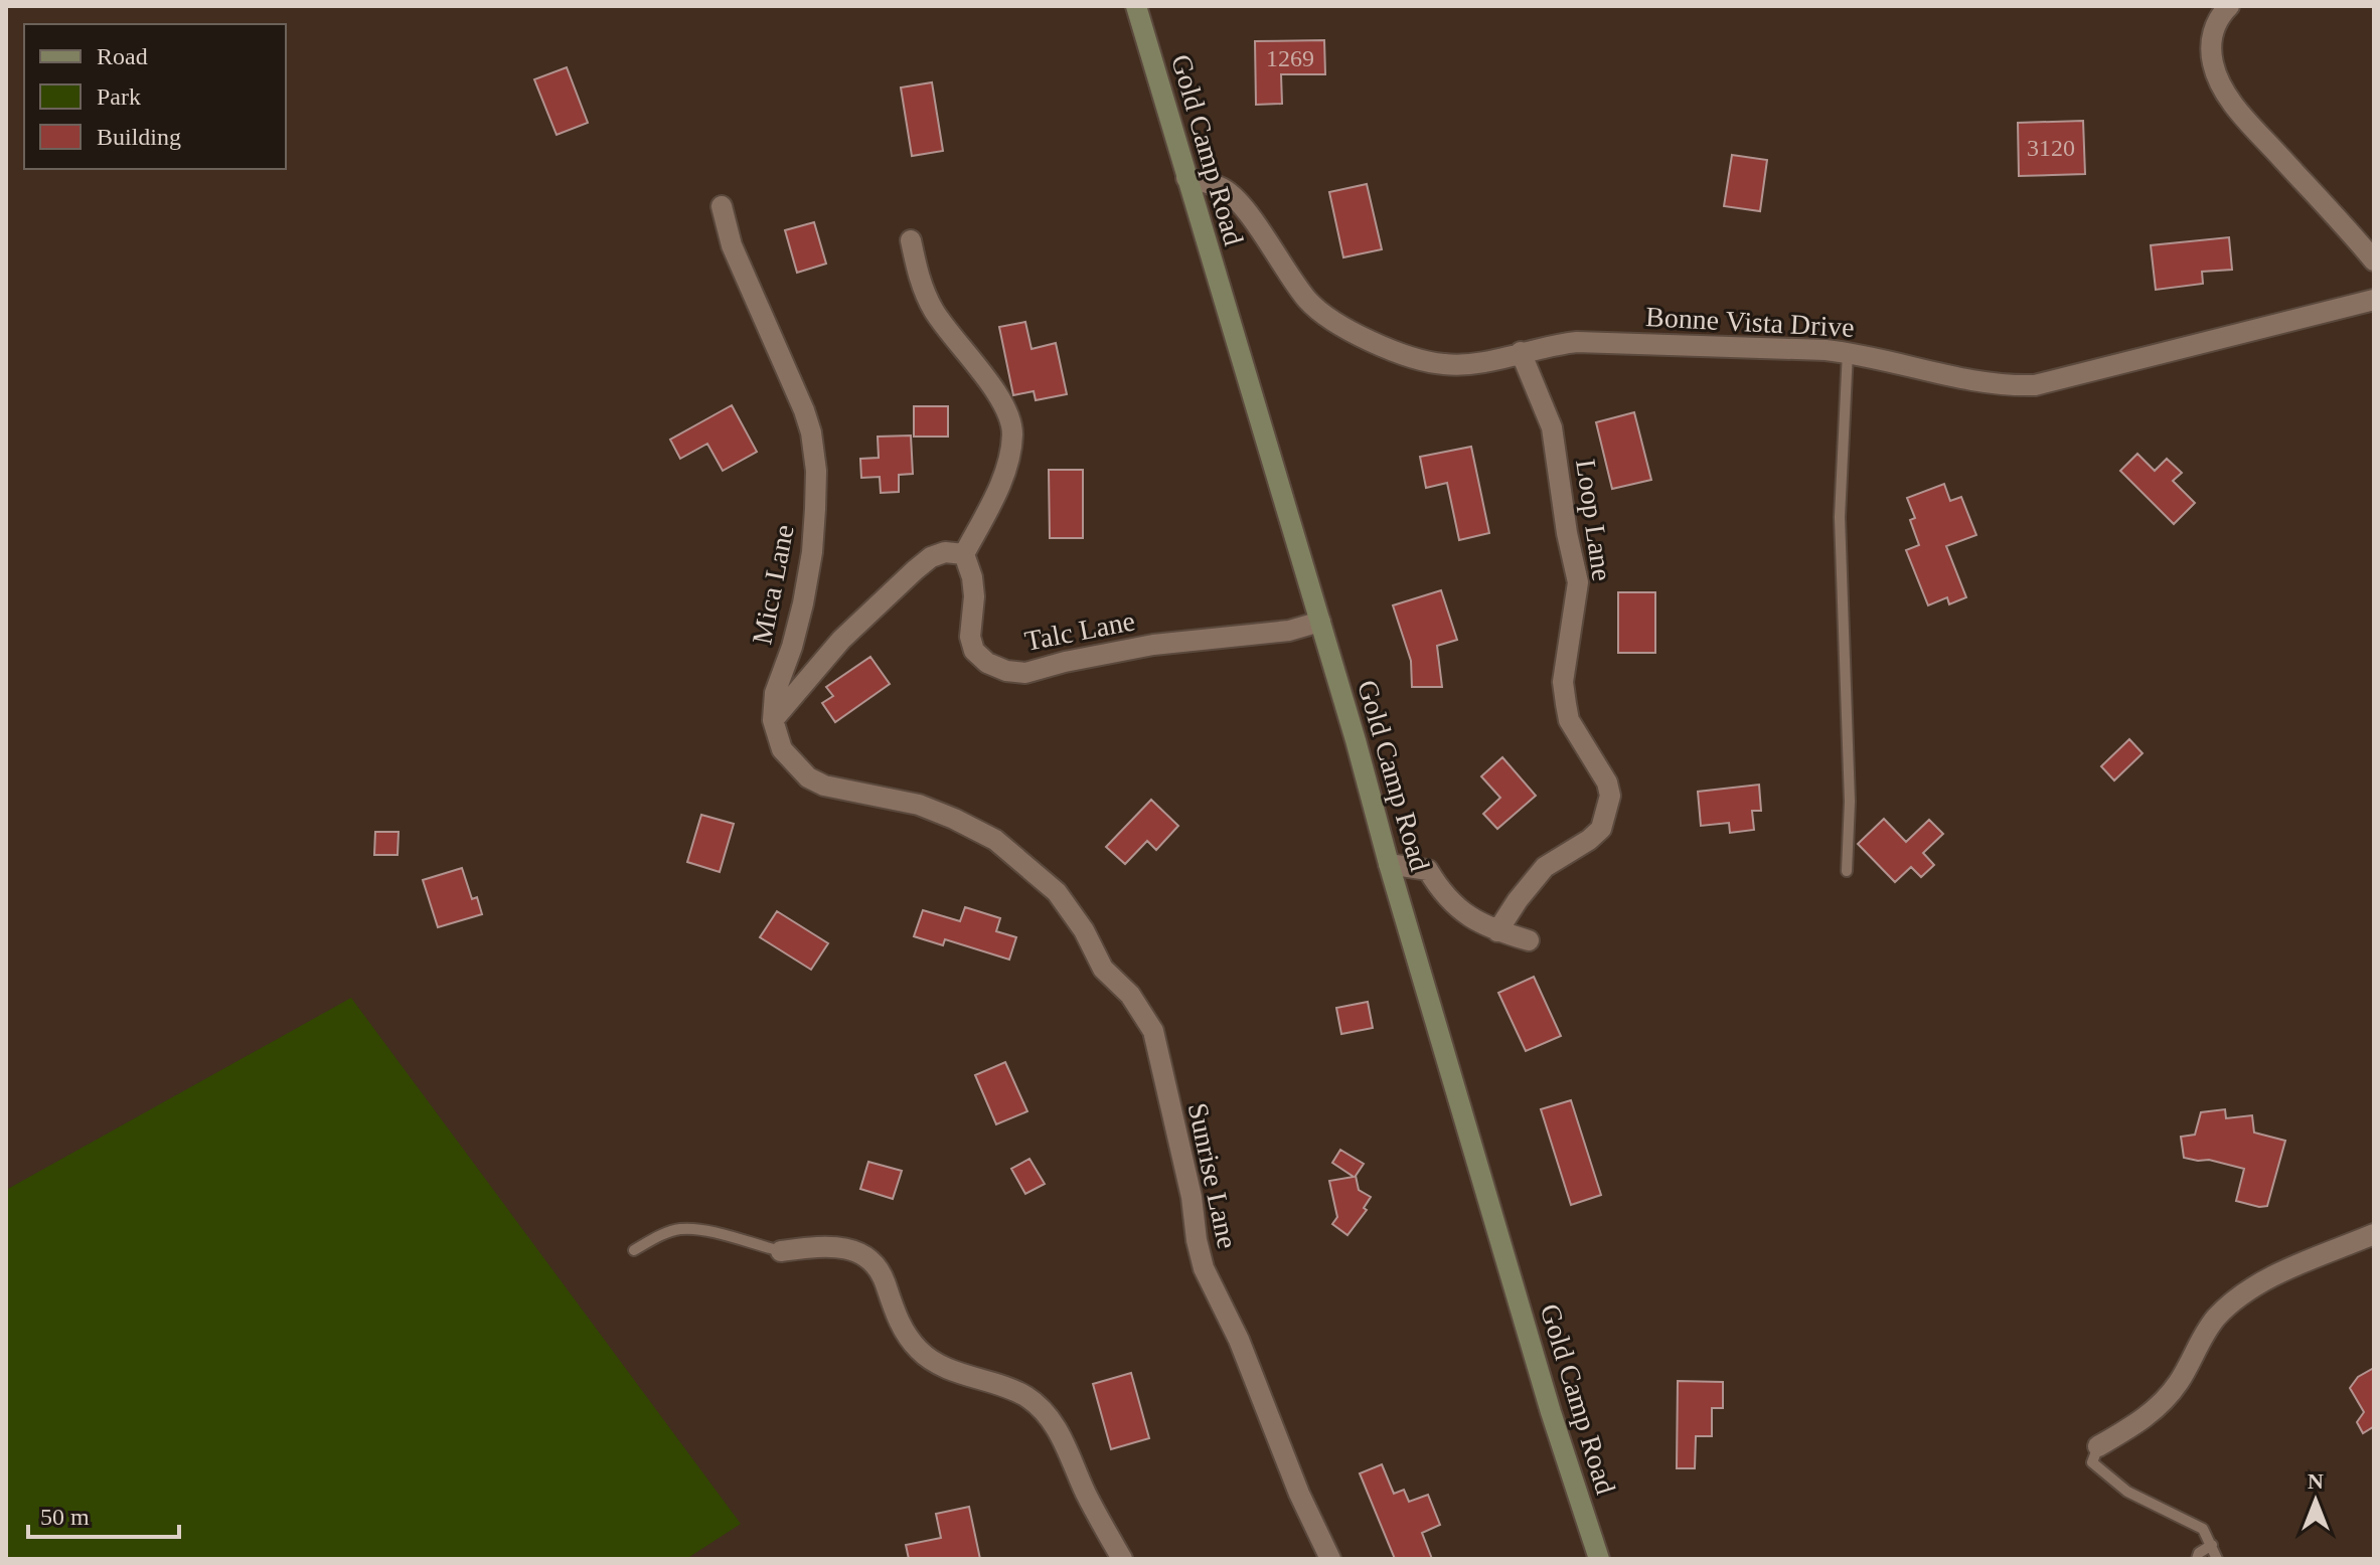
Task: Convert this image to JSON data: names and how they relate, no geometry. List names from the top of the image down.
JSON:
{
  "streets": {
    "street": [
      "Gold Camp Road",
      "Bonne Vista Drive",
      "Loop Lane",
      "Mica Lane",
      "Talc Lane",
      "Sunrise Lane"
    ]
  },
  "crossings": [
    ["Gold Camp Road", "Bonne Vista Drive"],
    ["Gold Camp Road", "Talc Lane"],
    ["Bonne Vista Drive", "Loop Lane"],
    ["Mica Lane", "Sunrise Lane"]
  ],
  "house_numbers": ["1269", "3120"],
  "legend": ["Road", "Park", "Building"],
  "scale_bar": "50 m",
  "north": "top"
}
